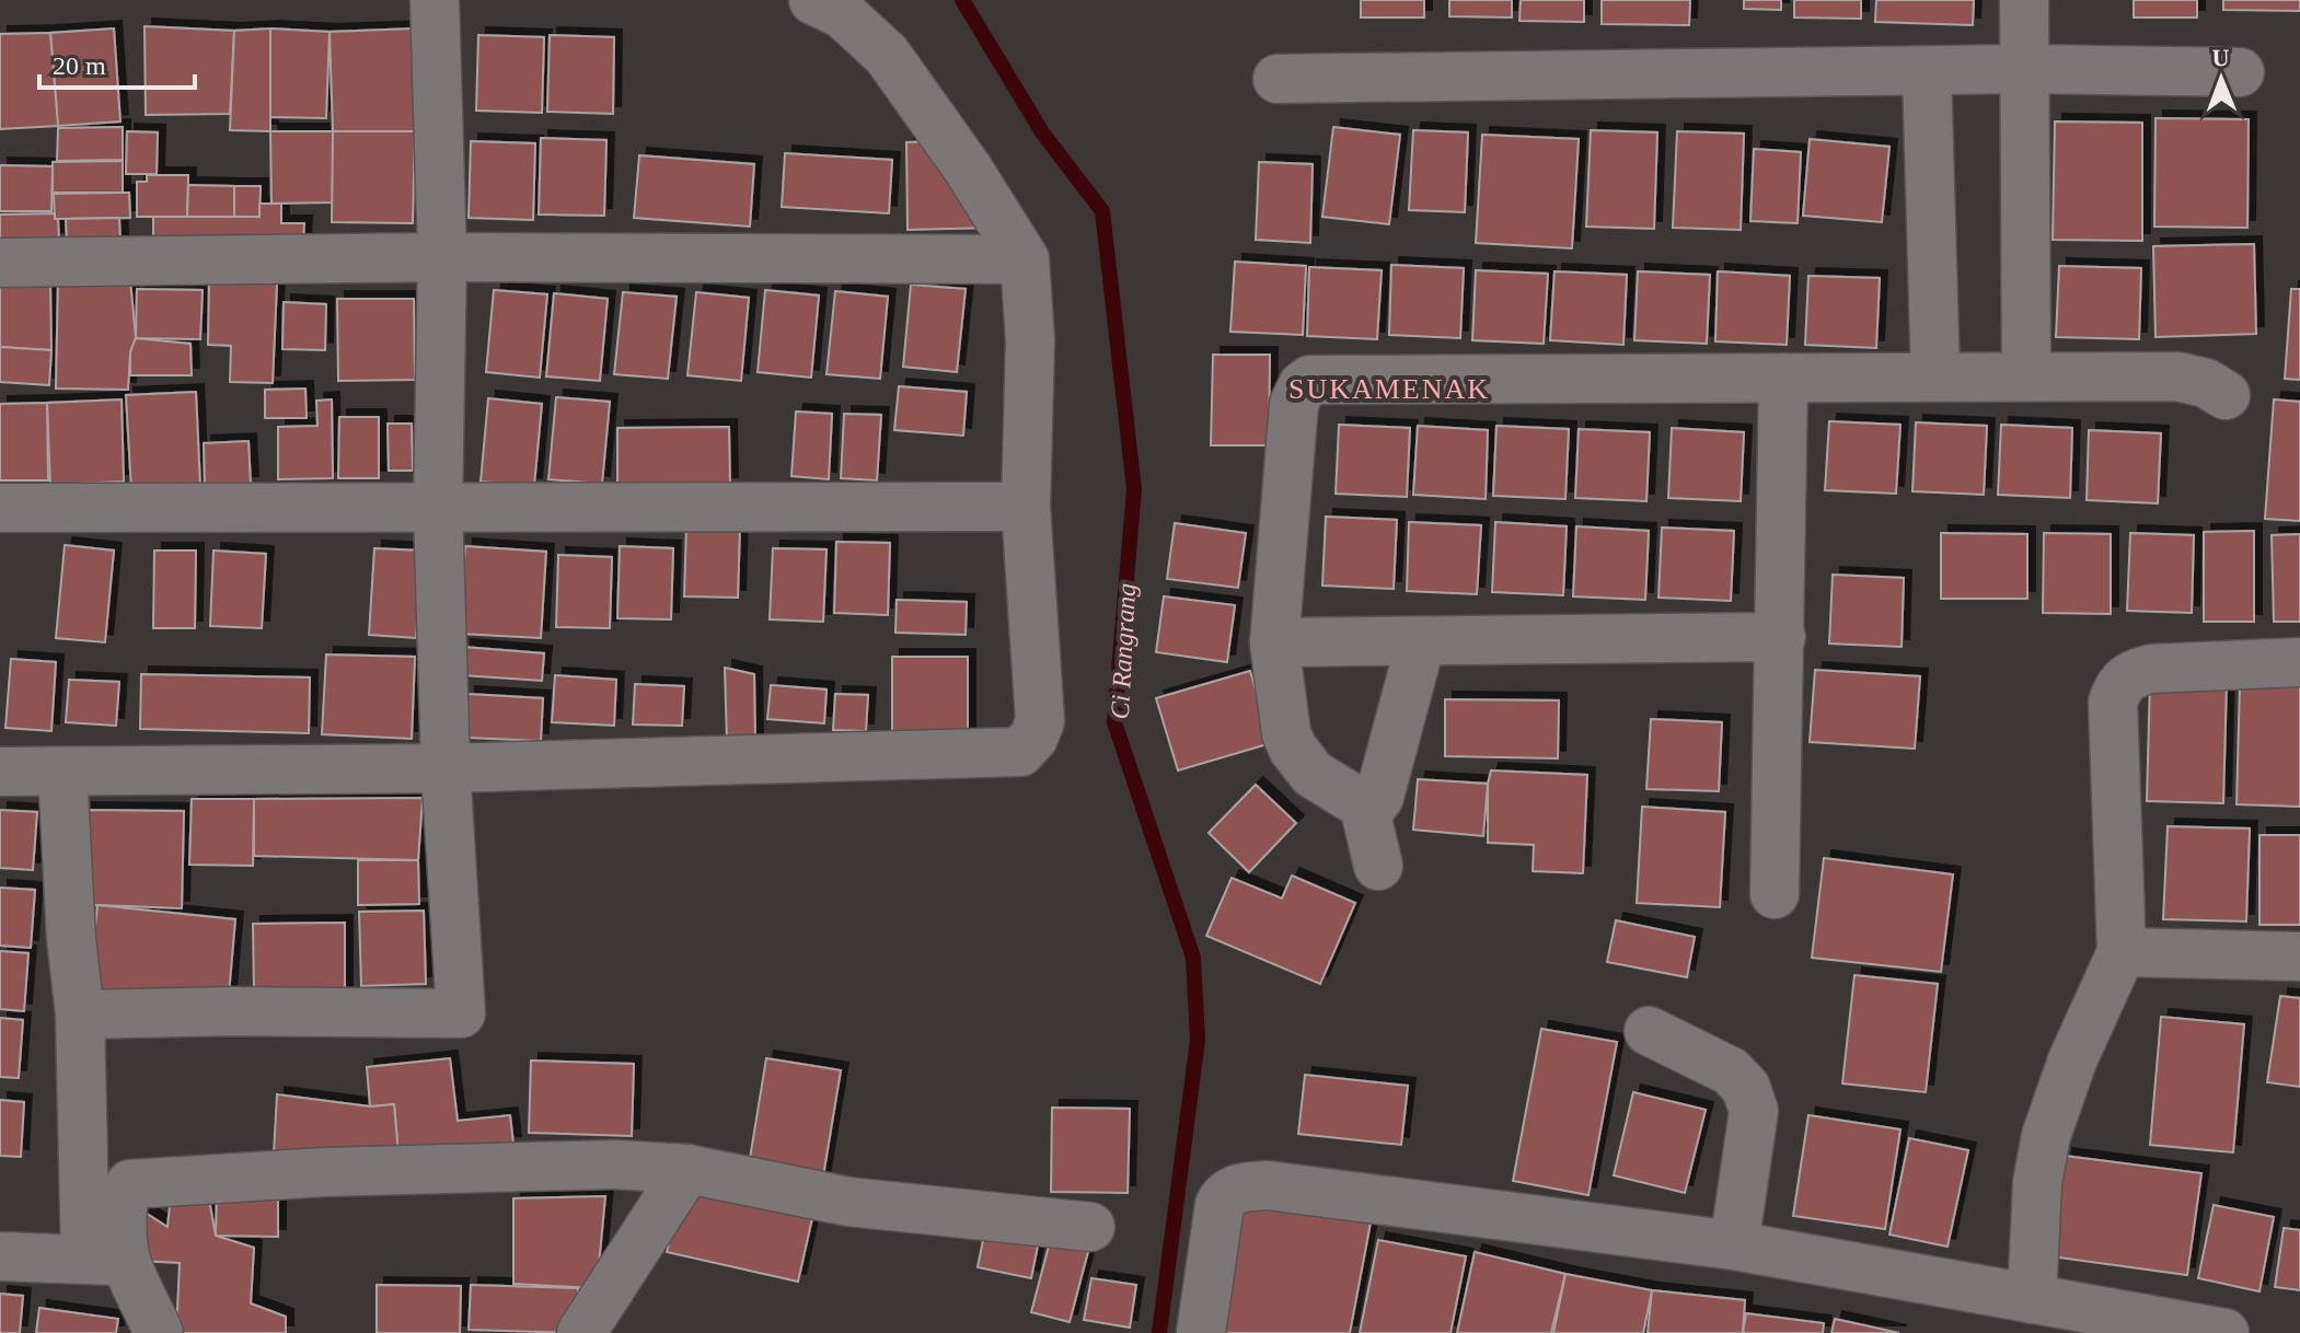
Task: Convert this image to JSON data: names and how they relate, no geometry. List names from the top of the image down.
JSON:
{
  "districts": ["SUKAMENAK"],
  "water": ["Ci Rangrang"],
  "scale_bar": "20 m",
  "north": "top"
}
